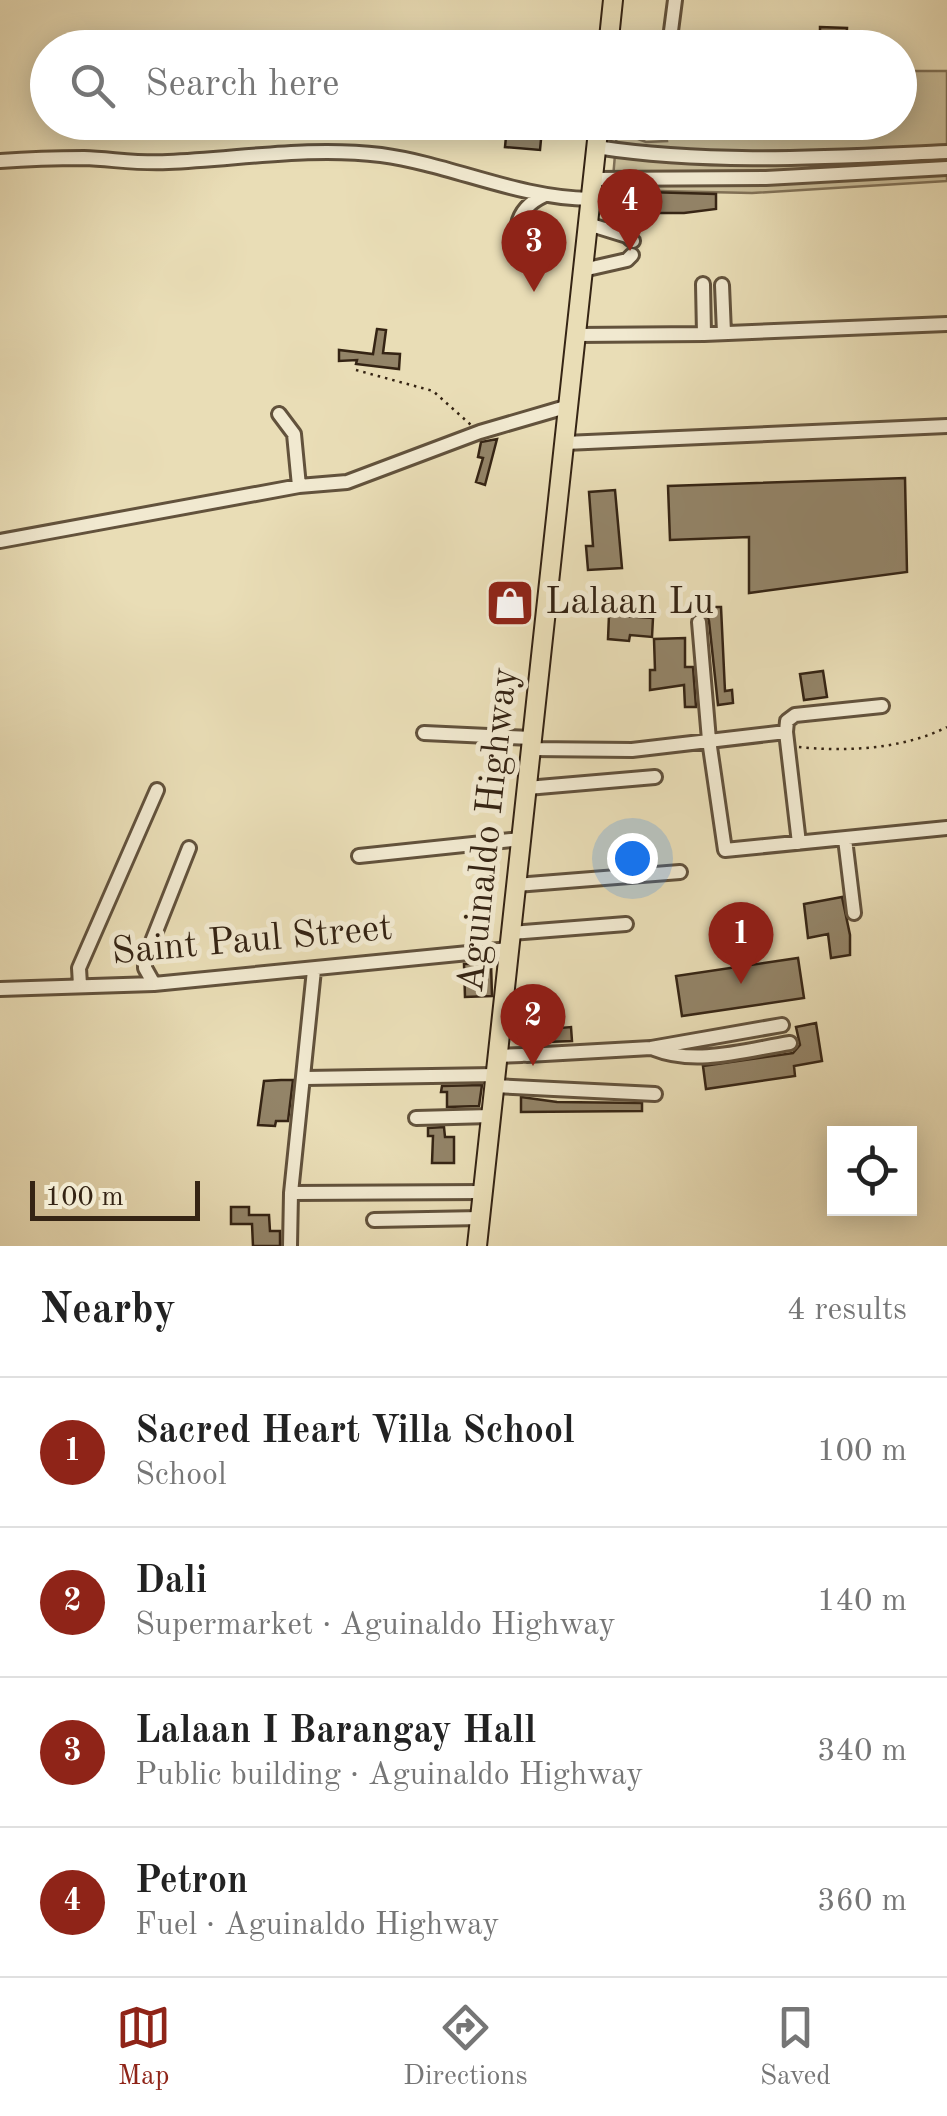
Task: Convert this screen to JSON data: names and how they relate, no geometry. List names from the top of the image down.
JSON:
{
  "streets": {
    "main road": ["Aguinaldo Highway"],
    "street": ["Saint Paul Street"]
  },
  "crossings": [
    ["Aguinaldo Highway", "Saint Paul Street"]
  ],
  "places": {
    "shop": ["Lalaan Lu"]
  },
  "scale_bar": "100 m",
  "page": {
    "search": "Search here",
    "pins": [
      "4",
      "3",
      "1",
      "2"
    ],
    "scale": "100 m",
    "heading": ["Nearby", "4 results"],
    "list": [
      {
        "mark": "1",
        "name": "Sacred Heart Villa School",
        "note": "School",
        "value": "100 m"
      },
      {
        "mark": "2",
        "name": "Dali",
        "note": "Supermarket · Aguinaldo Highway",
        "value": "140 m"
      },
      {
        "mark": "3",
        "name": "Lalaan I Barangay Hall",
        "note": "Public building · Aguinaldo Highway",
        "value": "340 m"
      },
      {
        "mark": "4",
        "name": "Petron",
        "note": "Fuel · Aguinaldo Highway",
        "value": "360 m"
      }
    ],
    "nav": ["Map", "Directions", "Saved"]
  }
}
